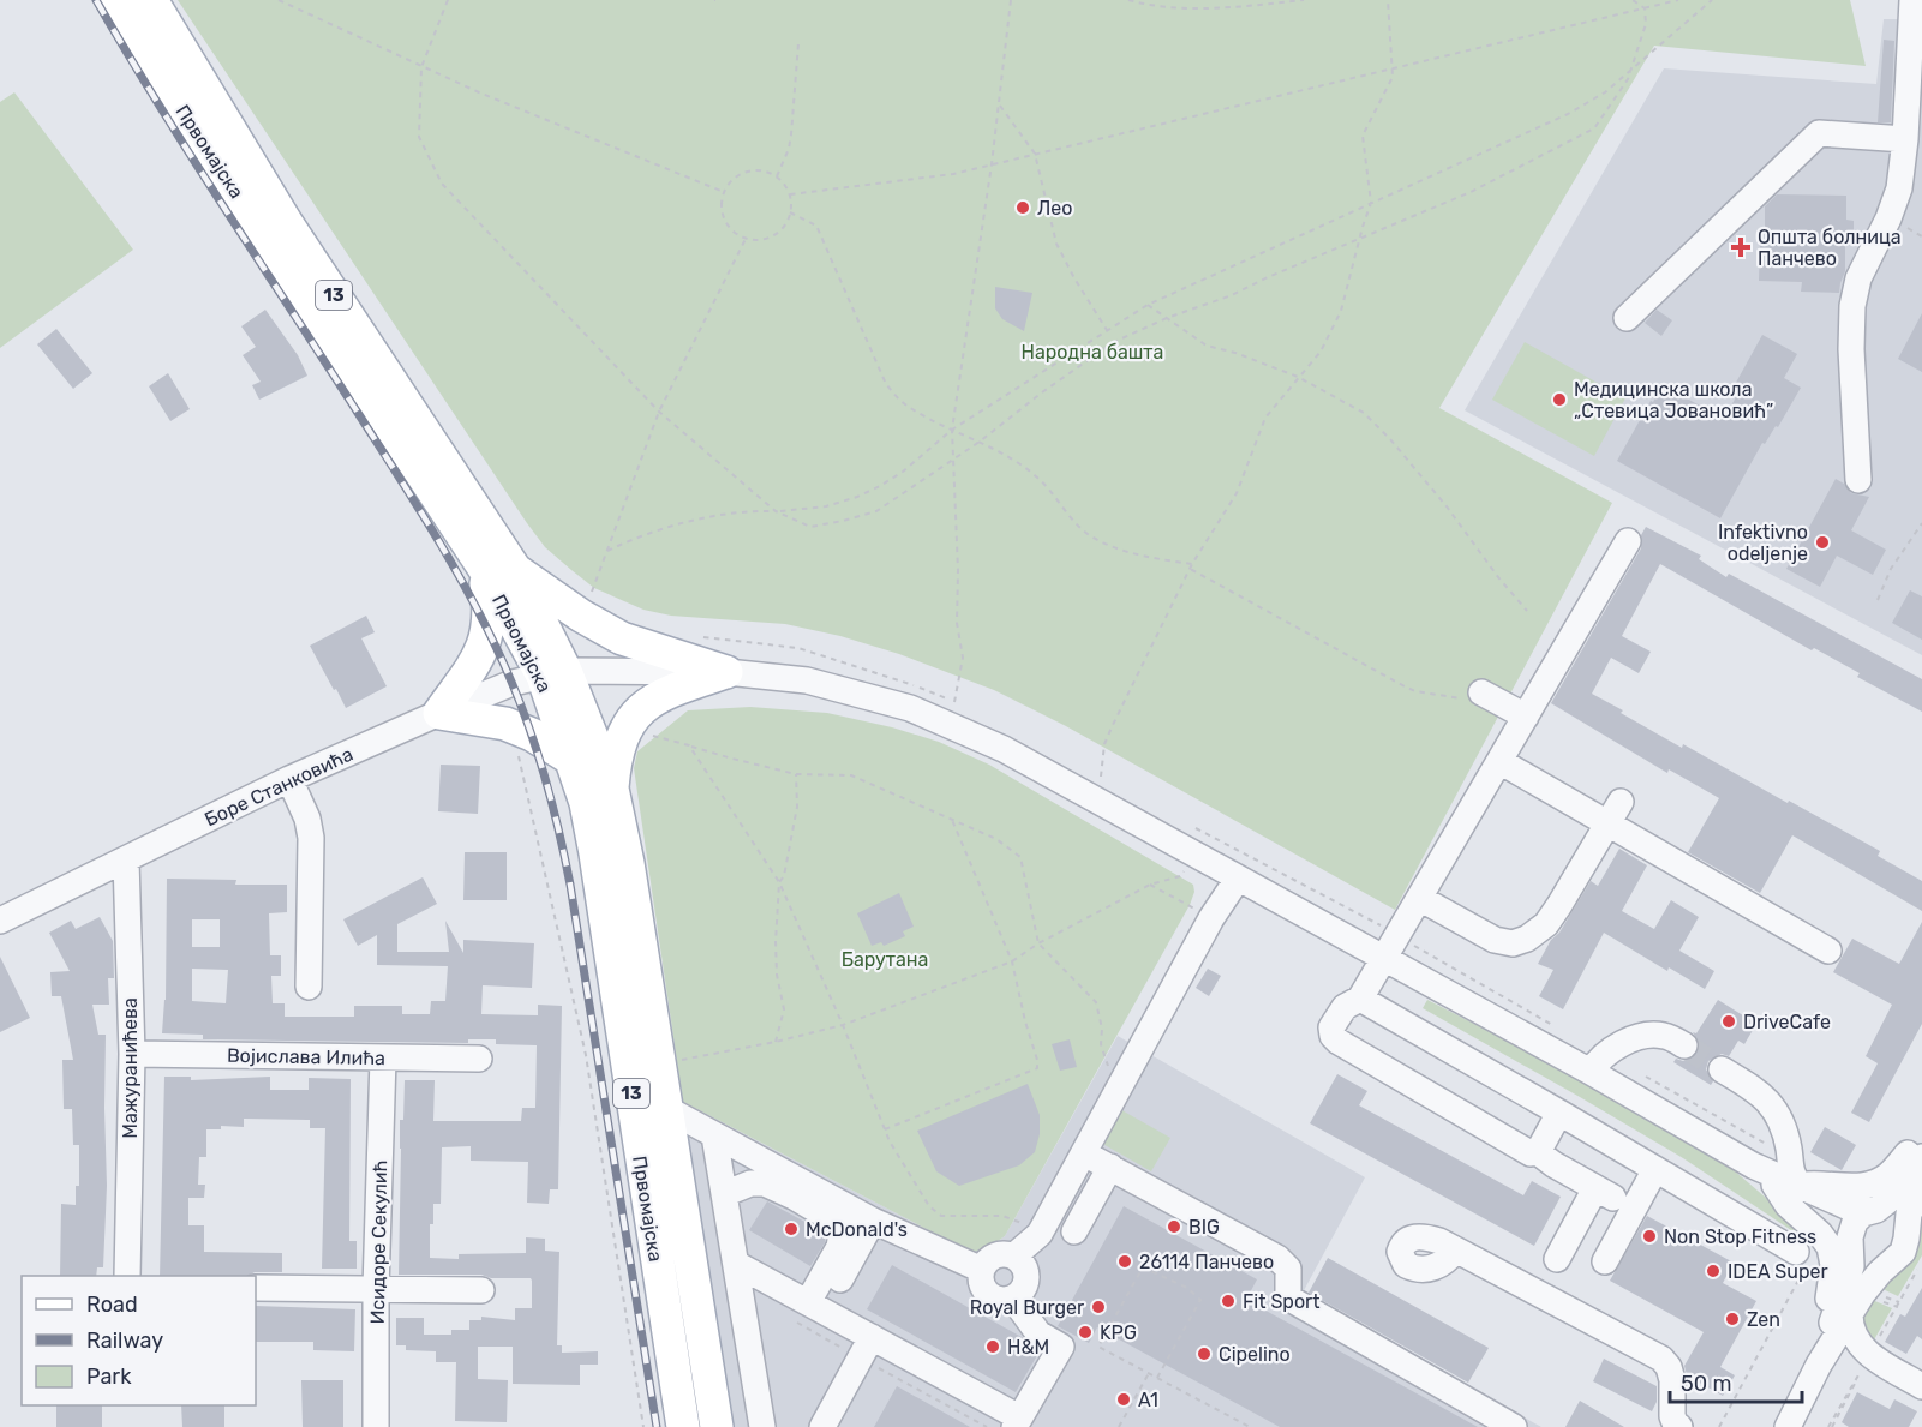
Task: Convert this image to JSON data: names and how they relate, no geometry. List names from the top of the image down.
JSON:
{
  "streets": {
    "main road": ["Првомајска", "13"],
    "street": [
      "Боре Станковића",
      "Војислава Илића",
      "Мажуранићева",
      "Исидоре Секулић"
    ]
  },
  "crossings": [
    ["Првомајска", "Боре Станковића"],
    ["Боре Станковића", "Мажуранићева"],
    ["Војислава Илића", "Мажуранићева"],
    ["Војислава Илића", "Исидоре Секулић"]
  ],
  "parks": ["Народна башта", "Барутана"],
  "places": {
    "other": [
      "Лео",
      "Медицинска школа „Стевица Јовановић”",
      "Infektivno odeljenje",
      "DriveCafe",
      "BIG",
      "McDonald's",
      "Non Stop Fitness",
      "26114 Панчево",
      "IDEA Super",
      "Fit Sport",
      "Royal Burger",
      "Zen",
      "KPG",
      "H&M",
      "Cipelino",
      "A1"
    ],
    "health": ["Општа болница Панчево"]
  },
  "legend": ["Road", "Railway", "Park"],
  "scale_bar": "50 m"
}
